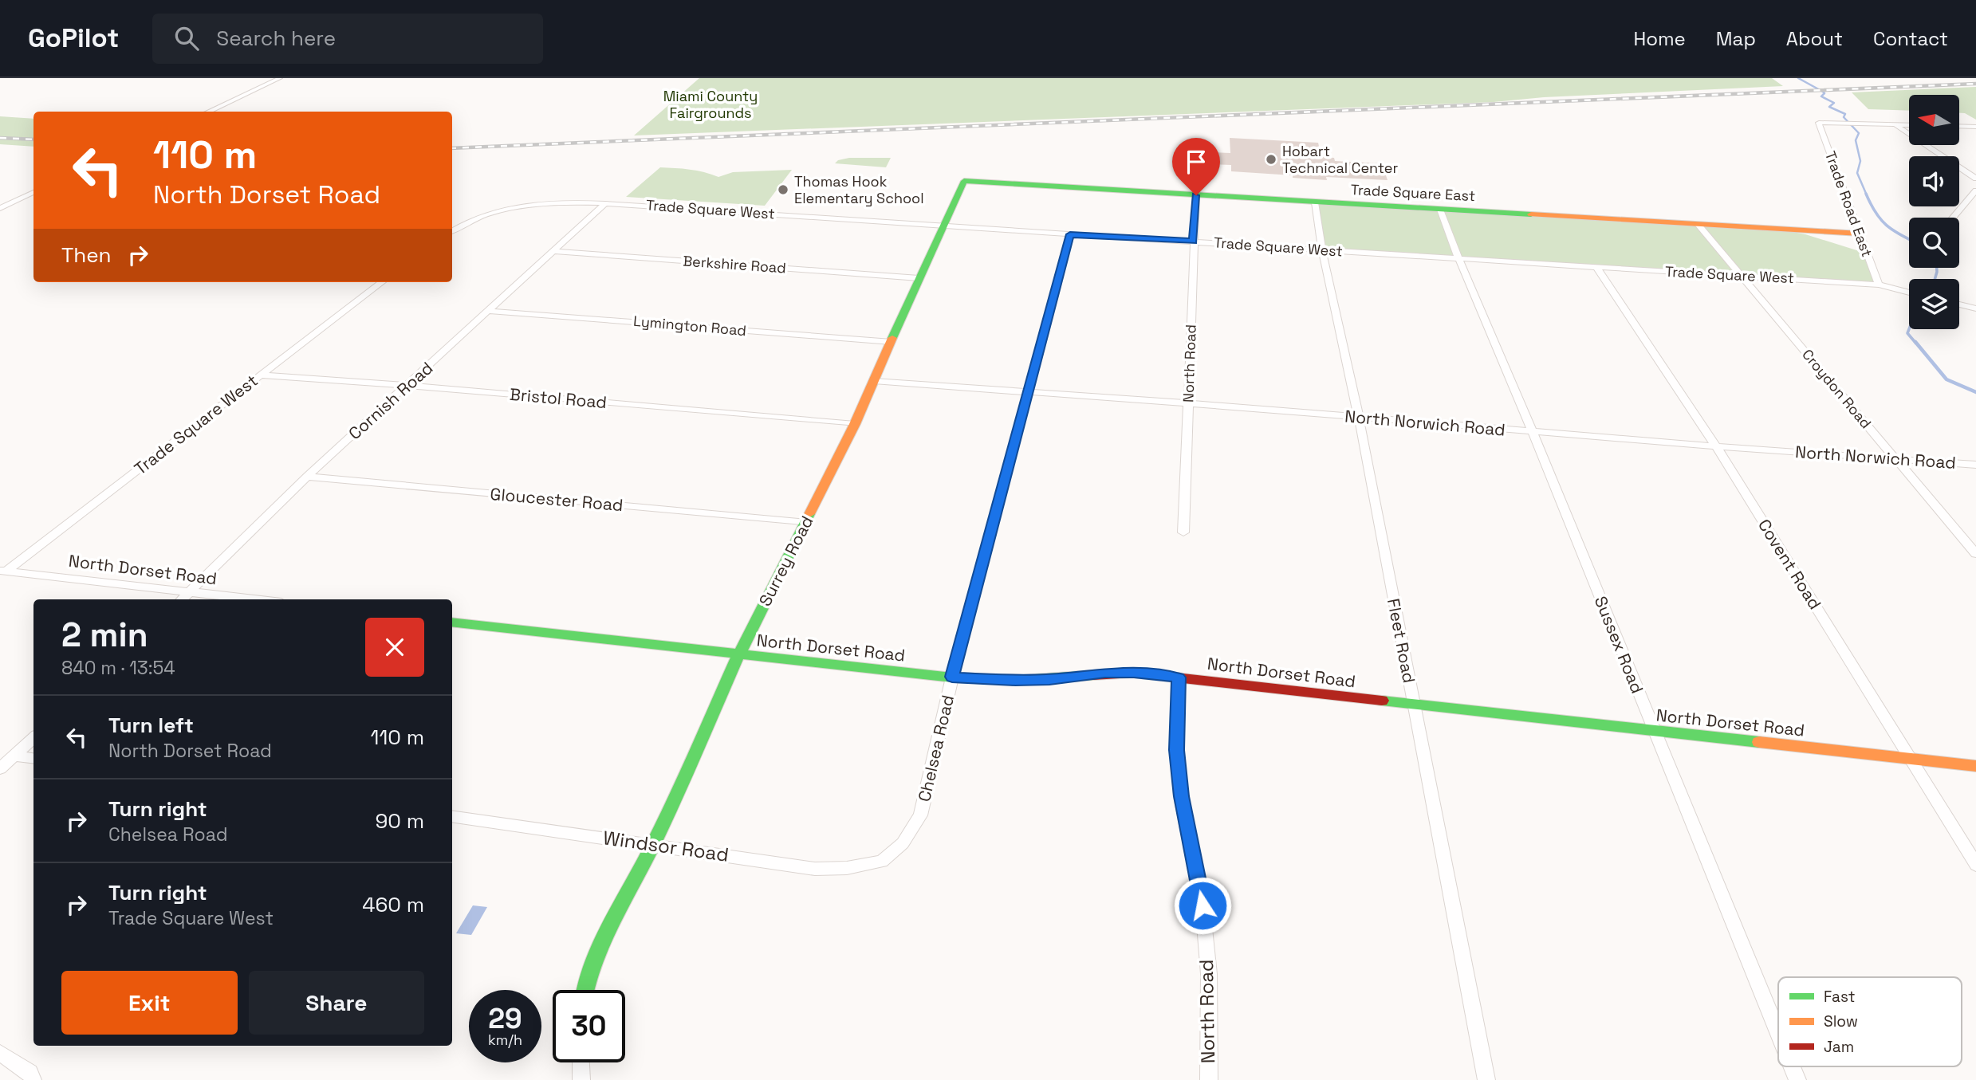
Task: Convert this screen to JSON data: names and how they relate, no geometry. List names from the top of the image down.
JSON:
{
  "streets": {
    "street": [
      "Trade Square East",
      "Trade Road East",
      "Trade Square West",
      "Berkshire Road",
      "Lymington Road",
      "North Road",
      "Croydon Road",
      "Bristol Road",
      "Cornish Road",
      "North Norwich Road",
      "Gloucester Road",
      "Surrey Road",
      "Covent Road",
      "North Dorset Road",
      "Fleet Road",
      "Sussex Road",
      "Chelsea Road",
      "Windsor Road"
    ]
  },
  "crossings": [
    ["Trade Square East", "Trade Road East"],
    ["Trade Square East", "North Road"],
    ["Trade Square East", "Croydon Road"],
    ["Trade Square East", "Surrey Road"],
    ["Trade Square East", "Fleet Road"],
    ["Trade Square East", "Sussex Road"],
    ["Trade Road East", "Trade Square West"],
    ["Trade Square West", "North Road"],
    ["Trade Square West", "Croydon Road"],
    ["Trade Square West", "Bristol Road"],
    ["Trade Square West", "Cornish Road"],
    ["Trade Square West", "Surrey Road"],
    ["Trade Square West", "Covent Road"],
    ["Trade Square West", "North Dorset Road"],
    ["Trade Square West", "Fleet Road"],
    ["Trade Square West", "Sussex Road"],
    ["Trade Square West", "Chelsea Road"],
    ["Berkshire Road", "Cornish Road"],
    ["Berkshire Road", "Surrey Road"],
    ["Lymington Road", "Cornish Road"],
    ["Lymington Road", "Surrey Road"],
    ["North Road", "North Norwich Road"],
    ["North Road", "North Dorset Road"],
    ["Croydon Road", "North Norwich Road"],
    ["Bristol Road", "Cornish Road"],
    ["Bristol Road", "Surrey Road"],
    ["Cornish Road", "Gloucester Road"],
    ["Cornish Road", "North Dorset Road"],
    ["North Norwich Road", "Surrey Road"],
    ["North Norwich Road", "Covent Road"],
    ["North Norwich Road", "Fleet Road"],
    ["North Norwich Road", "Sussex Road"],
    ["North Norwich Road", "Chelsea Road"],
    ["Gloucester Road", "Surrey Road"],
    ["Surrey Road", "North Dorset Road"],
    ["Surrey Road", "Windsor Road"],
    ["Covent Road", "North Dorset Road"],
    ["North Dorset Road", "Fleet Road"],
    ["North Dorset Road", "Sussex Road"],
    ["North Dorset Road", "Chelsea Road"],
    ["Chelsea Road", "Windsor Road"]
  ],
  "parks": ["Miami County Fairgrounds"],
  "places": ["Hobart Technical Center", "Thomas Hook Elementary School"],
  "legend": ["Fast", "Slow", "Jam"],
  "north": "left",
  "page": {
    "header": "GoPilot",
    "search": "Search here",
    "nav": [
      "Home",
      "Map",
      "About",
      "Contact"
    ],
    "turn": ["110 m", "North Dorset Road"],
    "then": "Then",
    "heading": ["2 min", "840 m · 13:54"],
    "list": [
      {
        "name": "Turn left",
        "note": "North Dorset Road",
        "value": "110 m"
      },
      {
        "name": "Turn right",
        "note": "Chelsea Road",
        "value": "90 m"
      },
      {
        "name": "Turn right",
        "note": "Trade Square West",
        "value": "460 m"
      }
    ],
    "buttons": ["Exit", "Share"],
    "speed": "29 km/h",
    "limit": "30"
  }
}
